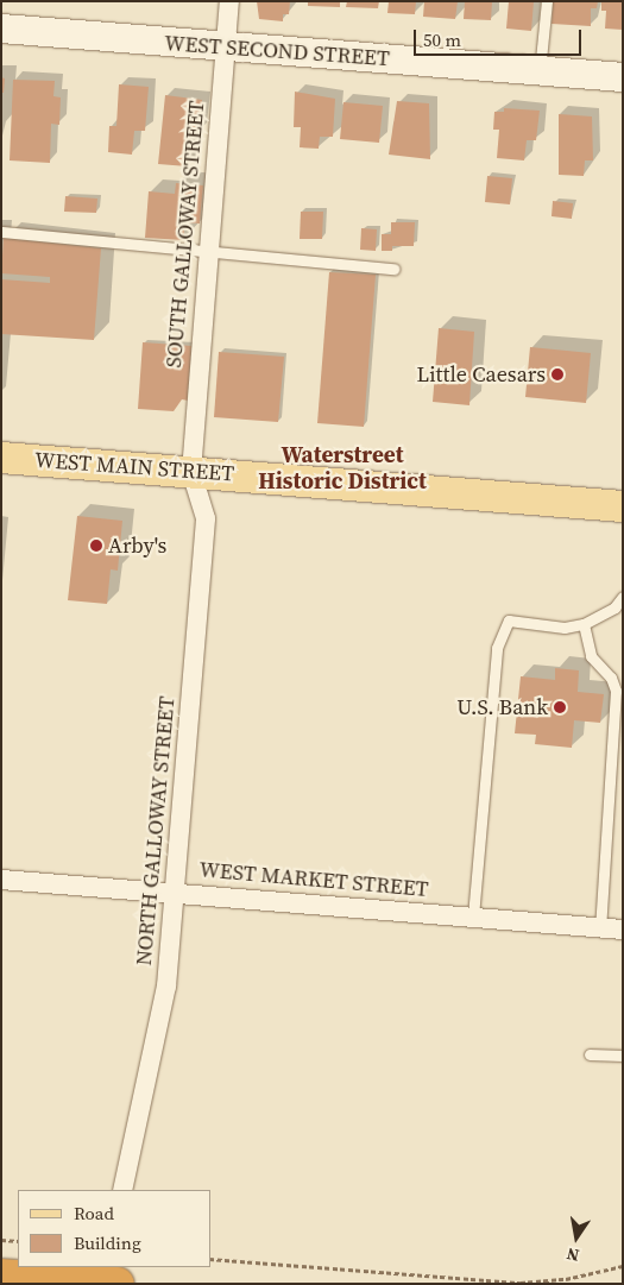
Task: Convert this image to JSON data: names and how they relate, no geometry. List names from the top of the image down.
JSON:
{
  "streets": {
    "main road": ["WEST SECOND STREET", "WEST MAIN STREET"],
    "street": ["SOUTH GALLOWAY STREET", "NORTH GALLOWAY STREET", "WEST MARKET STREET"]
  },
  "crossings": [
    ["WEST SECOND STREET", "SOUTH GALLOWAY STREET"],
    ["SOUTH GALLOWAY STREET", "WEST MAIN STREET"],
    ["SOUTH GALLOWAY STREET", "NORTH GALLOWAY STREET"],
    ["WEST MAIN STREET", "NORTH GALLOWAY STREET"],
    ["NORTH GALLOWAY STREET", "WEST MARKET STREET"]
  ],
  "districts": ["Waterstreet Historic District"],
  "places": ["Little Caesars", "Arby's", "U.S. Bank"],
  "legend": ["Road", "Building"],
  "scale_bar": "50 m",
  "north": "bottom"
}
